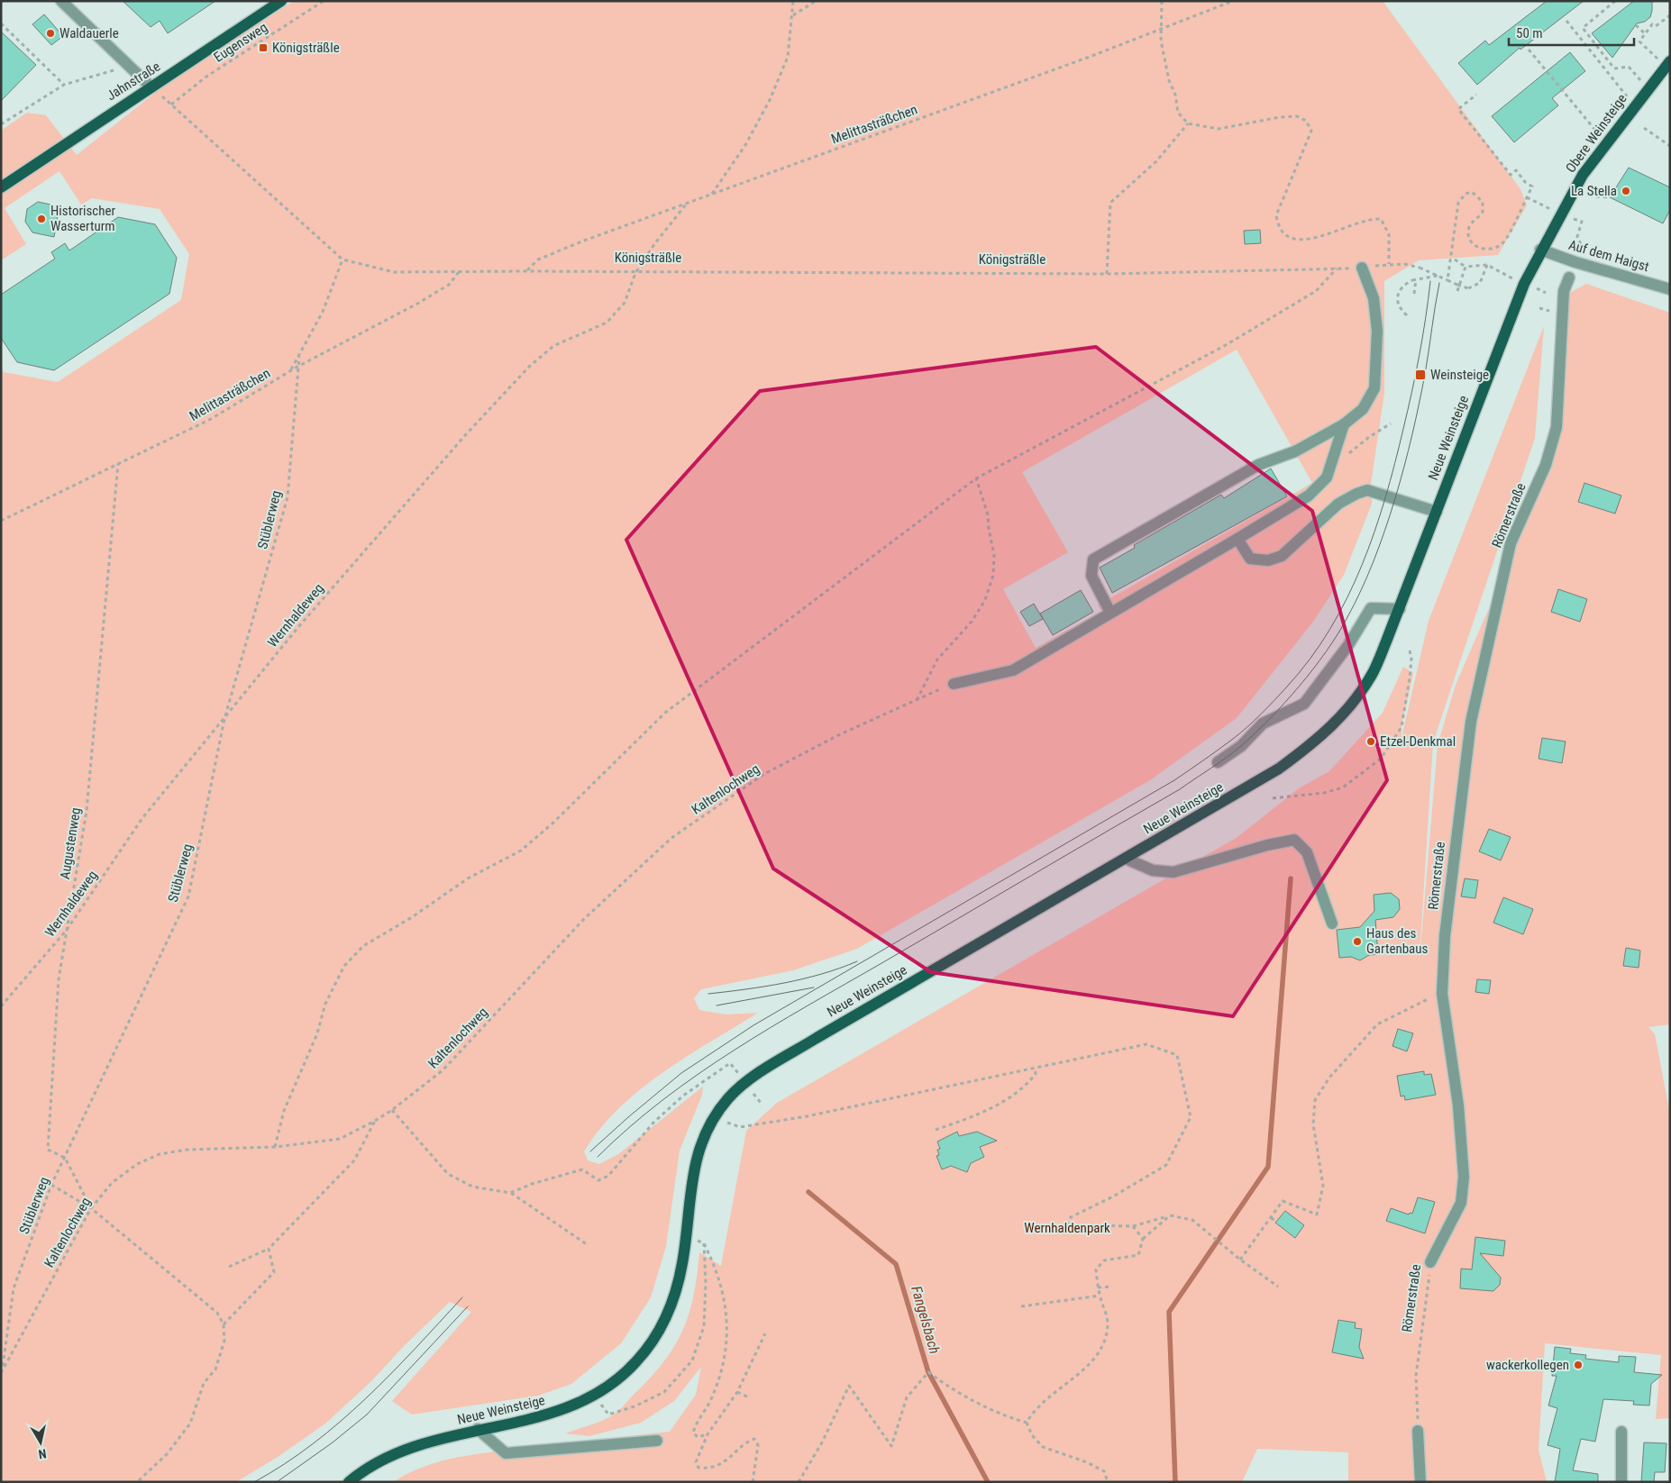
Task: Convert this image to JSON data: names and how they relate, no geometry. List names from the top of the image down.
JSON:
{
  "streets": {
    "main road": ["Jahnstraße", "Obere Weinsteige", "Neue Weinsteige"],
    "street": ["Auf dem Haigst", "Römerstraße"],
    "path": [
      "Eugensweg",
      "Melittasträßchen",
      "Königsträßle",
      "Stüblerweg",
      "Wernhaldeweg",
      "Kaltenlochweg",
      "Augustenweg"
    ]
  },
  "crossings": [
    ["Eugensweg", "Königsträßle"],
    ["Jahnstraße", "Königsträßle"],
    ["Melittasträßchen", "Königsträßle"],
    ["Melittasträßchen", "Stüblerweg"],
    ["Melittasträßchen", "Wernhaldeweg"],
    ["Melittasträßchen", "Augustenweg"],
    ["Obere Weinsteige", "Auf dem Haigst"],
    ["Obere Weinsteige", "Neue Weinsteige"],
    ["Auf dem Haigst", "Neue Weinsteige"],
    ["Königsträßle", "Wernhaldeweg"],
    ["Stüblerweg", "Wernhaldeweg"],
    ["Stüblerweg", "Kaltenlochweg"],
    ["Stüblerweg", "Augustenweg"],
    ["Wernhaldeweg", "Augustenweg"],
    ["Kaltenlochweg", "Augustenweg"]
  ],
  "water": ["Fangelsbach"],
  "parks": ["Wernhaldenpark"],
  "places": {
    "other": [
      "Waldauerle",
      "La Stella",
      "Historischer Wasserturm",
      "Etzel-Denkmal",
      "Haus des Gartenbaus",
      "wackerkollegen"
    ],
    "transit": ["Königsträßle", "Weinsteige"]
  },
  "scale_bar": "50 m",
  "north": "bottom"
}
